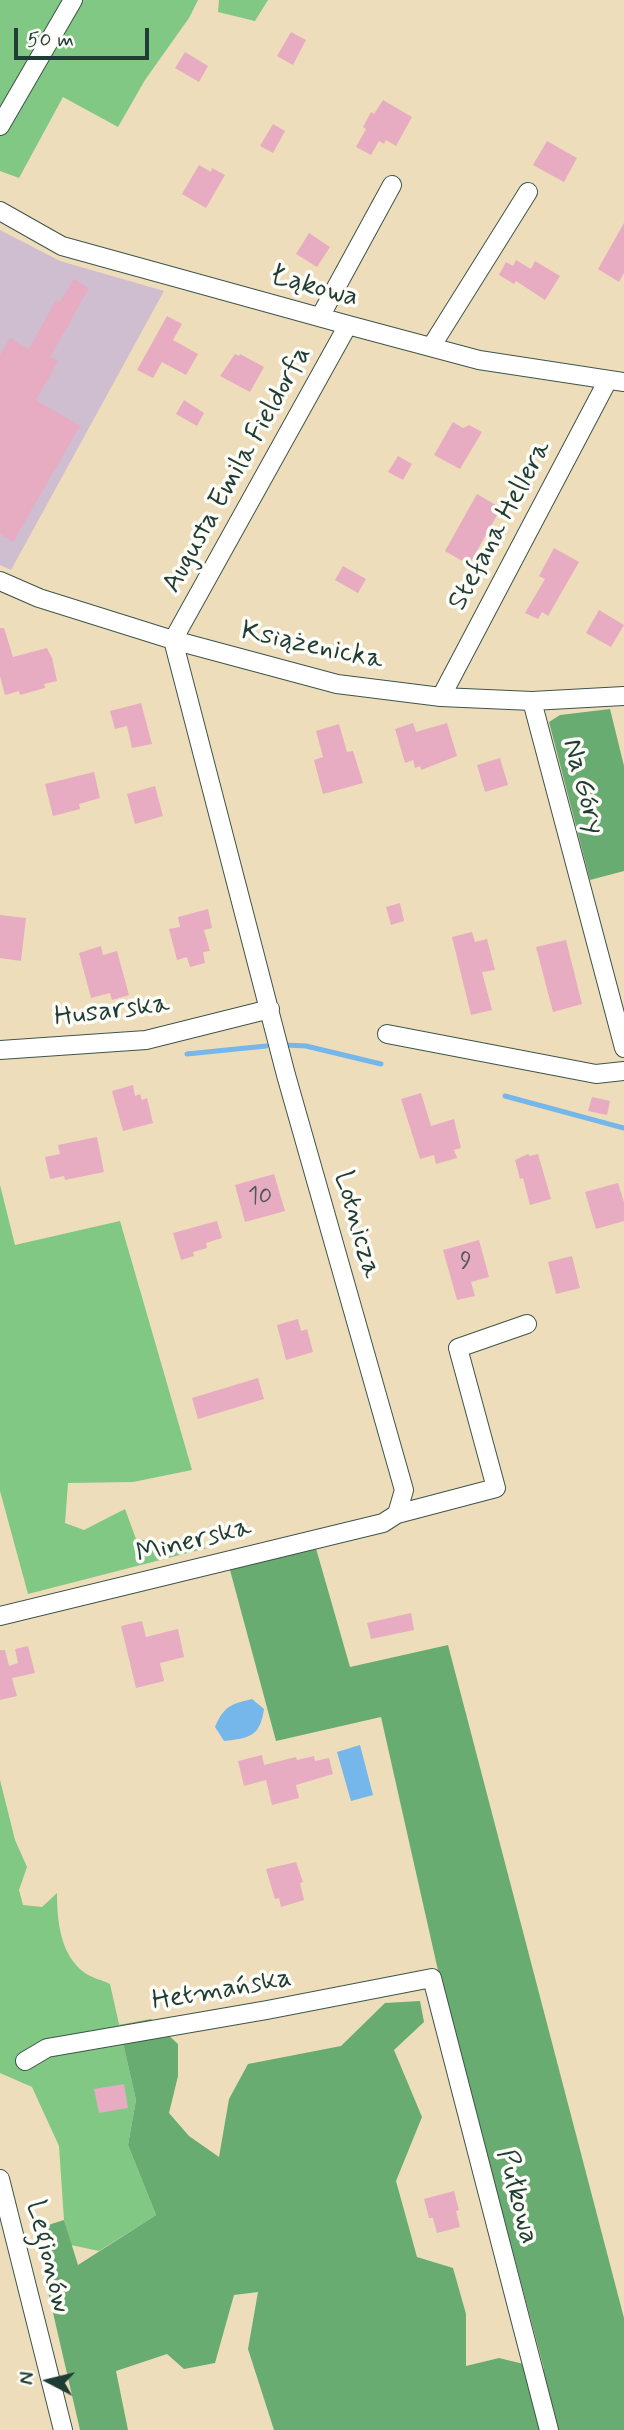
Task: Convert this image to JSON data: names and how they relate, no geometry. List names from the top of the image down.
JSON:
{
  "streets": {
    "street": [
      "Łąkowa",
      "Augusta Emila Fieldorfa",
      "Stefana Hellera",
      "Książenicka",
      "Na Góry",
      "Husarska",
      "Lotnicza",
      "Minerska",
      "Hetmańska",
      "Pułkowa",
      "Legionów"
    ]
  },
  "crossings": [
    ["Łąkowa", "Augusta Emila Fieldorfa"],
    ["Łąkowa", "Stefana Hellera"],
    ["Augusta Emila Fieldorfa", "Książenicka"],
    ["Augusta Emila Fieldorfa", "Lotnicza"],
    ["Stefana Hellera", "Książenicka"],
    ["Książenicka", "Na Góry"],
    ["Książenicka", "Lotnicza"],
    ["Husarska", "Lotnicza"],
    ["Lotnicza", "Minerska"],
    ["Hetmańska", "Pułkowa"]
  ],
  "house_numbers": ["10", "9"],
  "scale_bar": "50 m",
  "north": "left"
}
